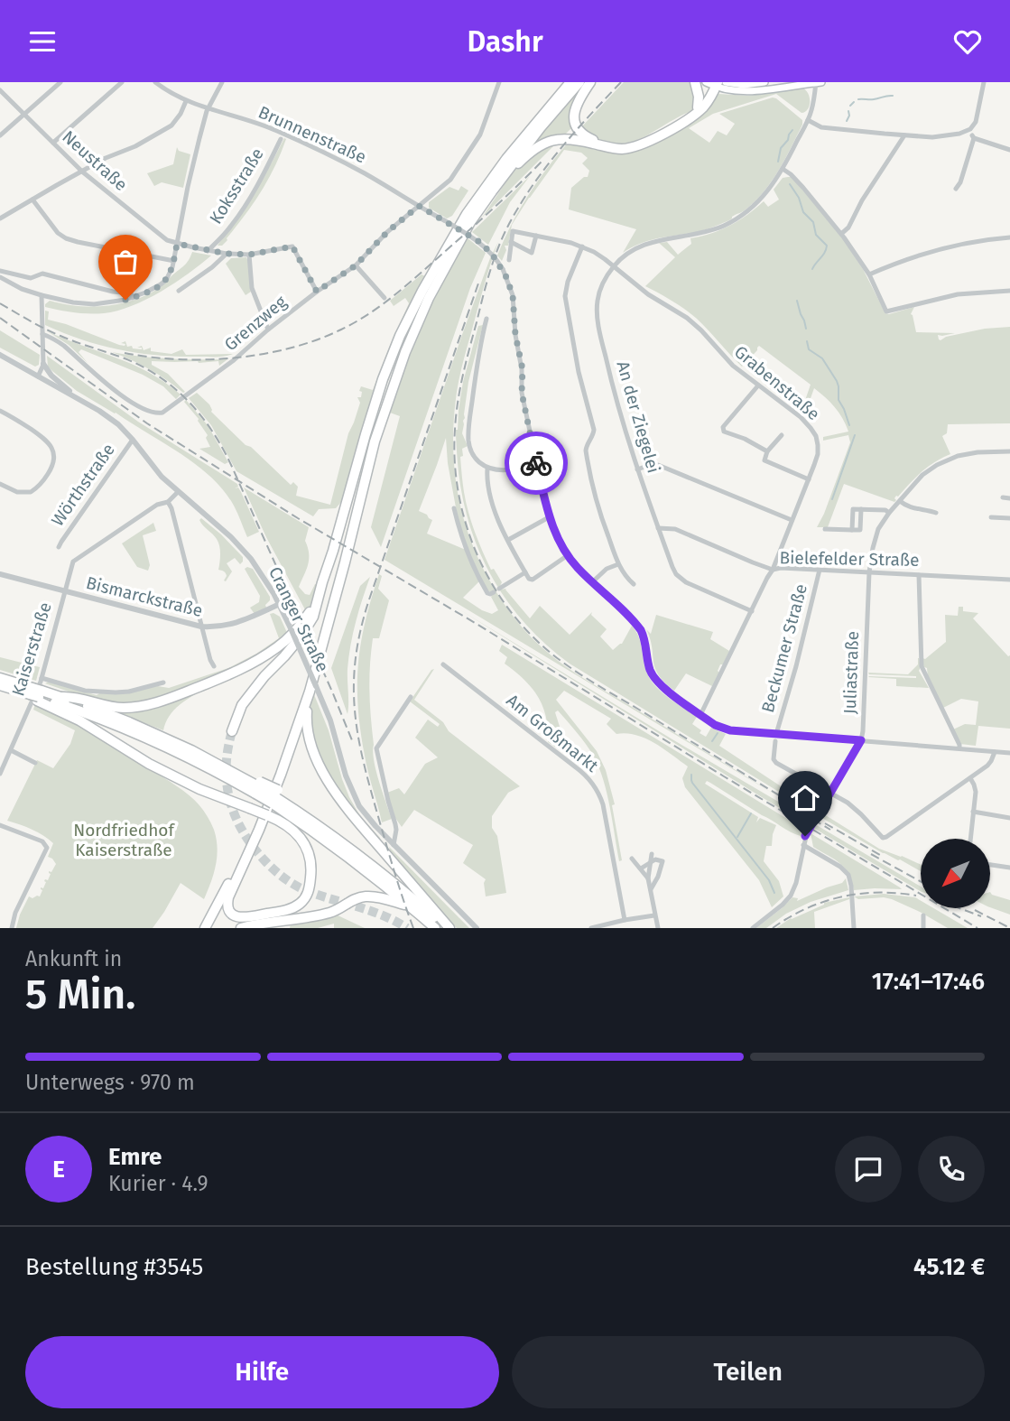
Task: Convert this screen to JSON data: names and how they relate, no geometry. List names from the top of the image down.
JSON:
{
  "streets": {
    "street": [
      "Brunnenstraße",
      "Neustraße",
      "Koksstraße",
      "Grenzweg",
      "Grabenstraße",
      "An der Ziegelei",
      "Wörthstraße",
      "Bielefelder Straße",
      "Bismarckstraße",
      "Cranger Straße",
      "Beckumer Straße",
      "Kaiserstraße",
      "Juliastraße",
      "Am Großmarkt"
    ]
  },
  "crossings": [
    ["Brunnenstraße", "Grenzweg"],
    ["Grabenstraße", "An der Ziegelei"],
    ["An der Ziegelei", "Bielefelder Straße"],
    ["Wörthstraße", "Cranger Straße"],
    ["Bielefelder Straße", "Beckumer Straße"],
    ["Bielefelder Straße", "Juliastraße"],
    ["Bismarckstraße", "Cranger Straße"],
    ["Bismarckstraße", "Kaiserstraße"],
    ["Cranger Straße", "Kaiserstraße"]
  ],
  "parks": ["Nordfriedhof Kaiserstraße"],
  "north": "bottom left",
  "page": {
    "header": "Dashr",
    "heading": ["5 Min.", "Ankunft in", "17:41–17:46"],
    "panel": [
      "Emre",
      "Kurier · 4.9",
      "Bestellung #3545",
      "45.12 €"
    ],
    "bar": "Unterwegs · 970 m",
    "round": "E",
    "buttons": ["Hilfe", "Teilen"]
  }
}
